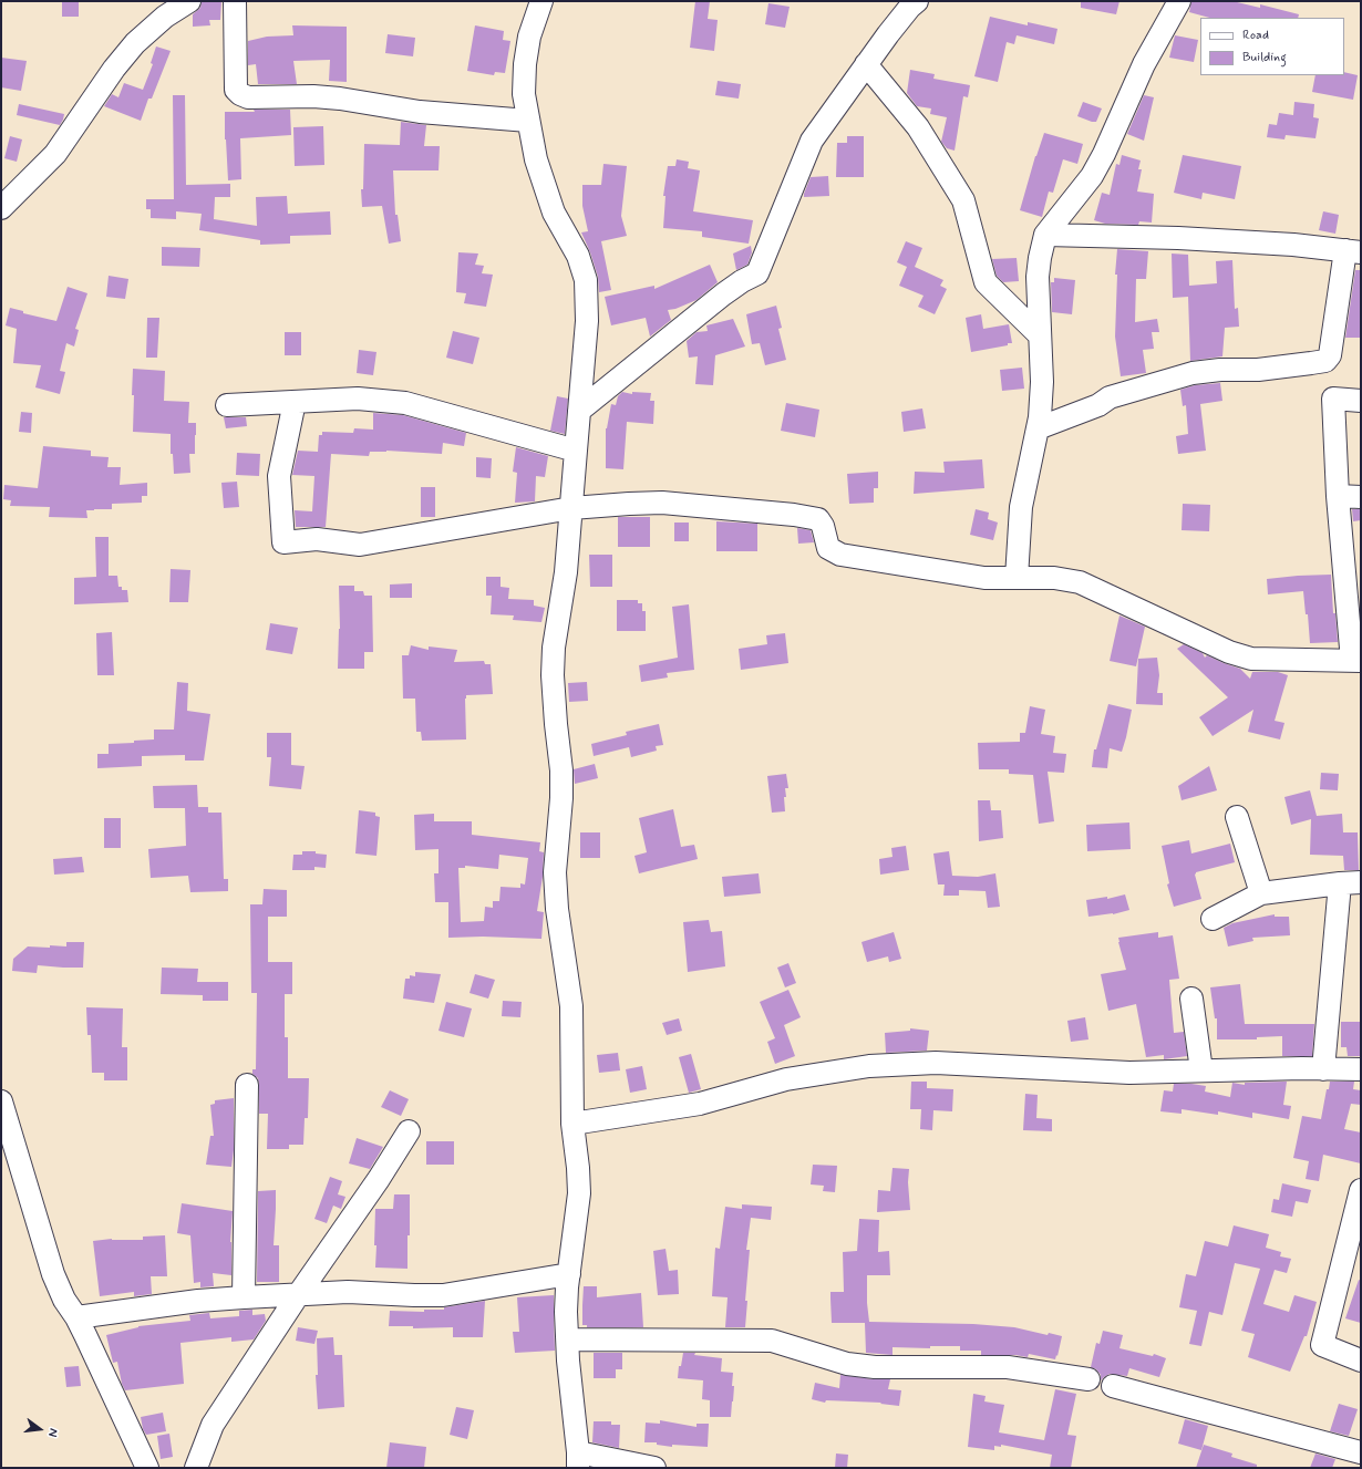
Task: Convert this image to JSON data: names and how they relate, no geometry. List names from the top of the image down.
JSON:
{
  "legend": ["Road", "Building"],
  "north": "right"
}
